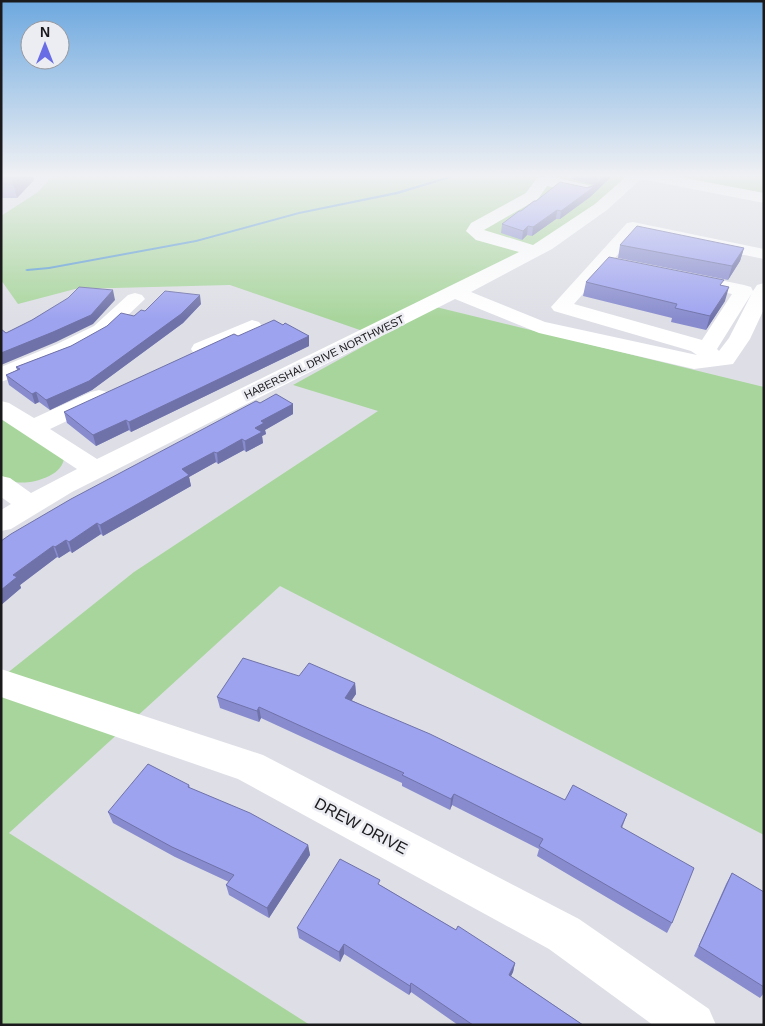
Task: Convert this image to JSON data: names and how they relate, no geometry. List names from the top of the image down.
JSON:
{
  "streets": {
    "street": ["HABERSHAL DRIVE NORTHWEST", "DREW DRIVE"]
  },
  "north": "top"
}
